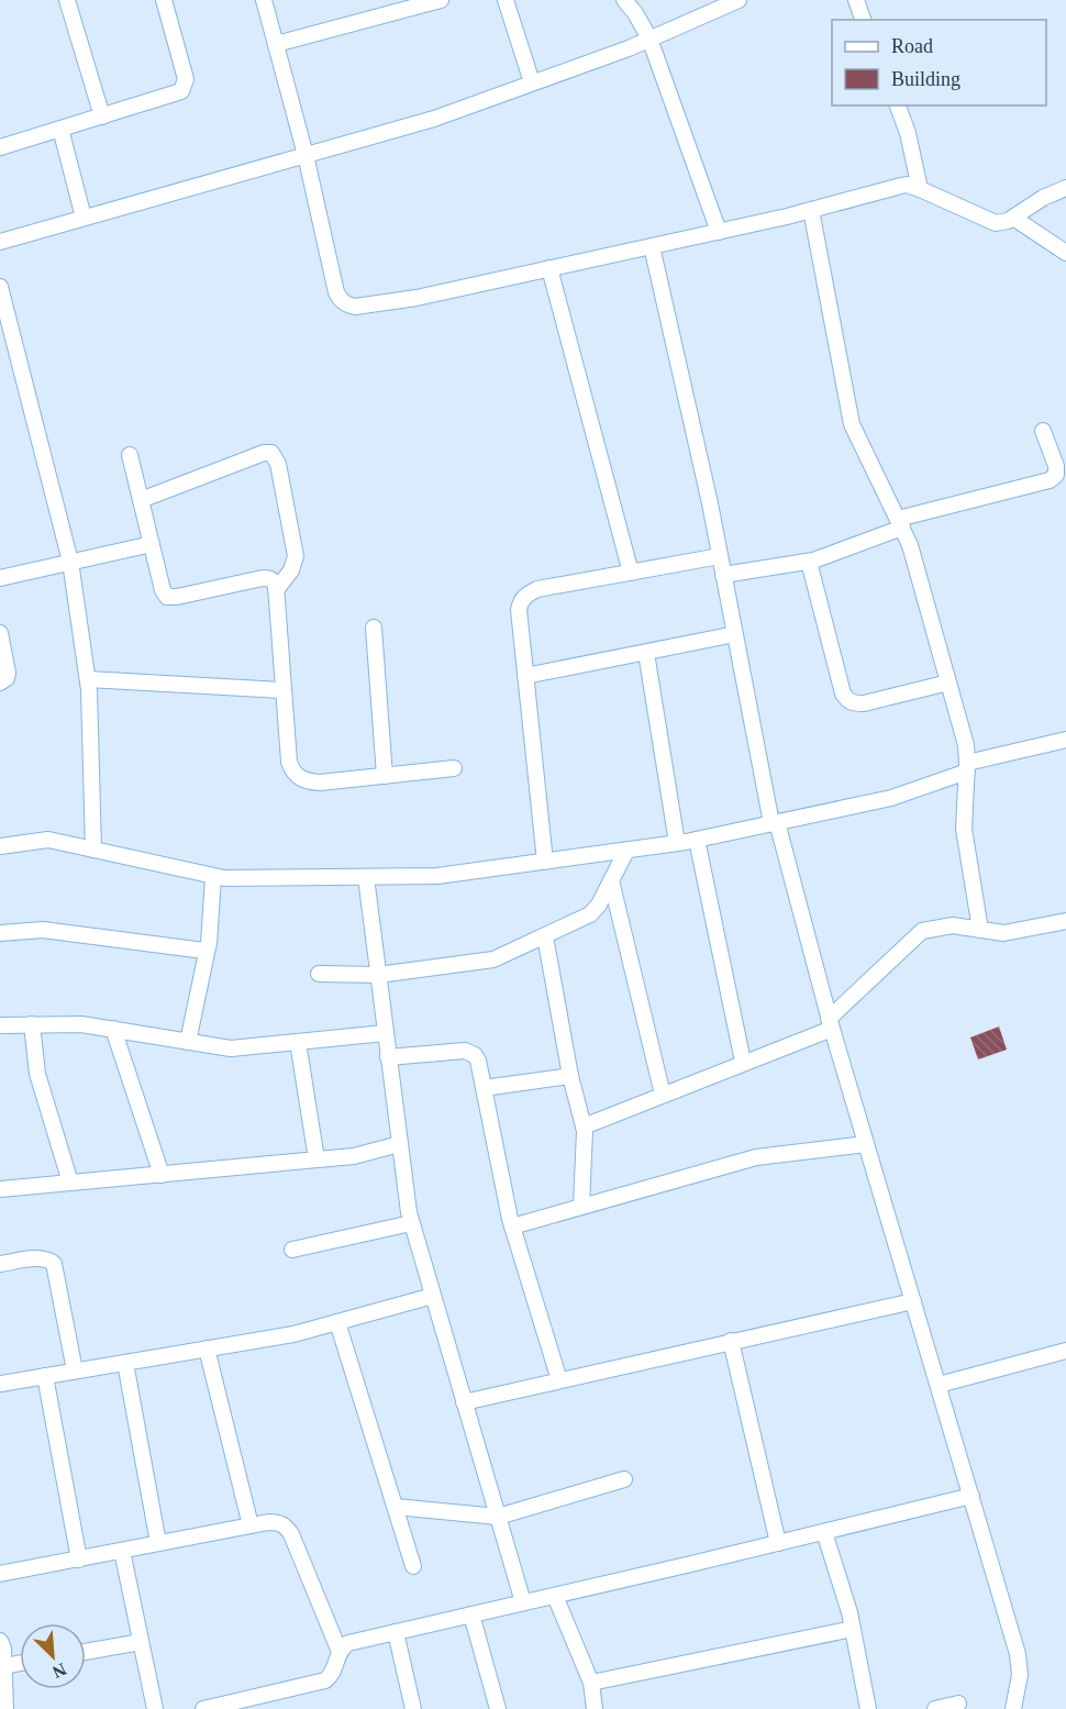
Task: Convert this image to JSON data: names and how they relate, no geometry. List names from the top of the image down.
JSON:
{
  "legend": ["Road", "Building"],
  "north": "bottom right"
}
